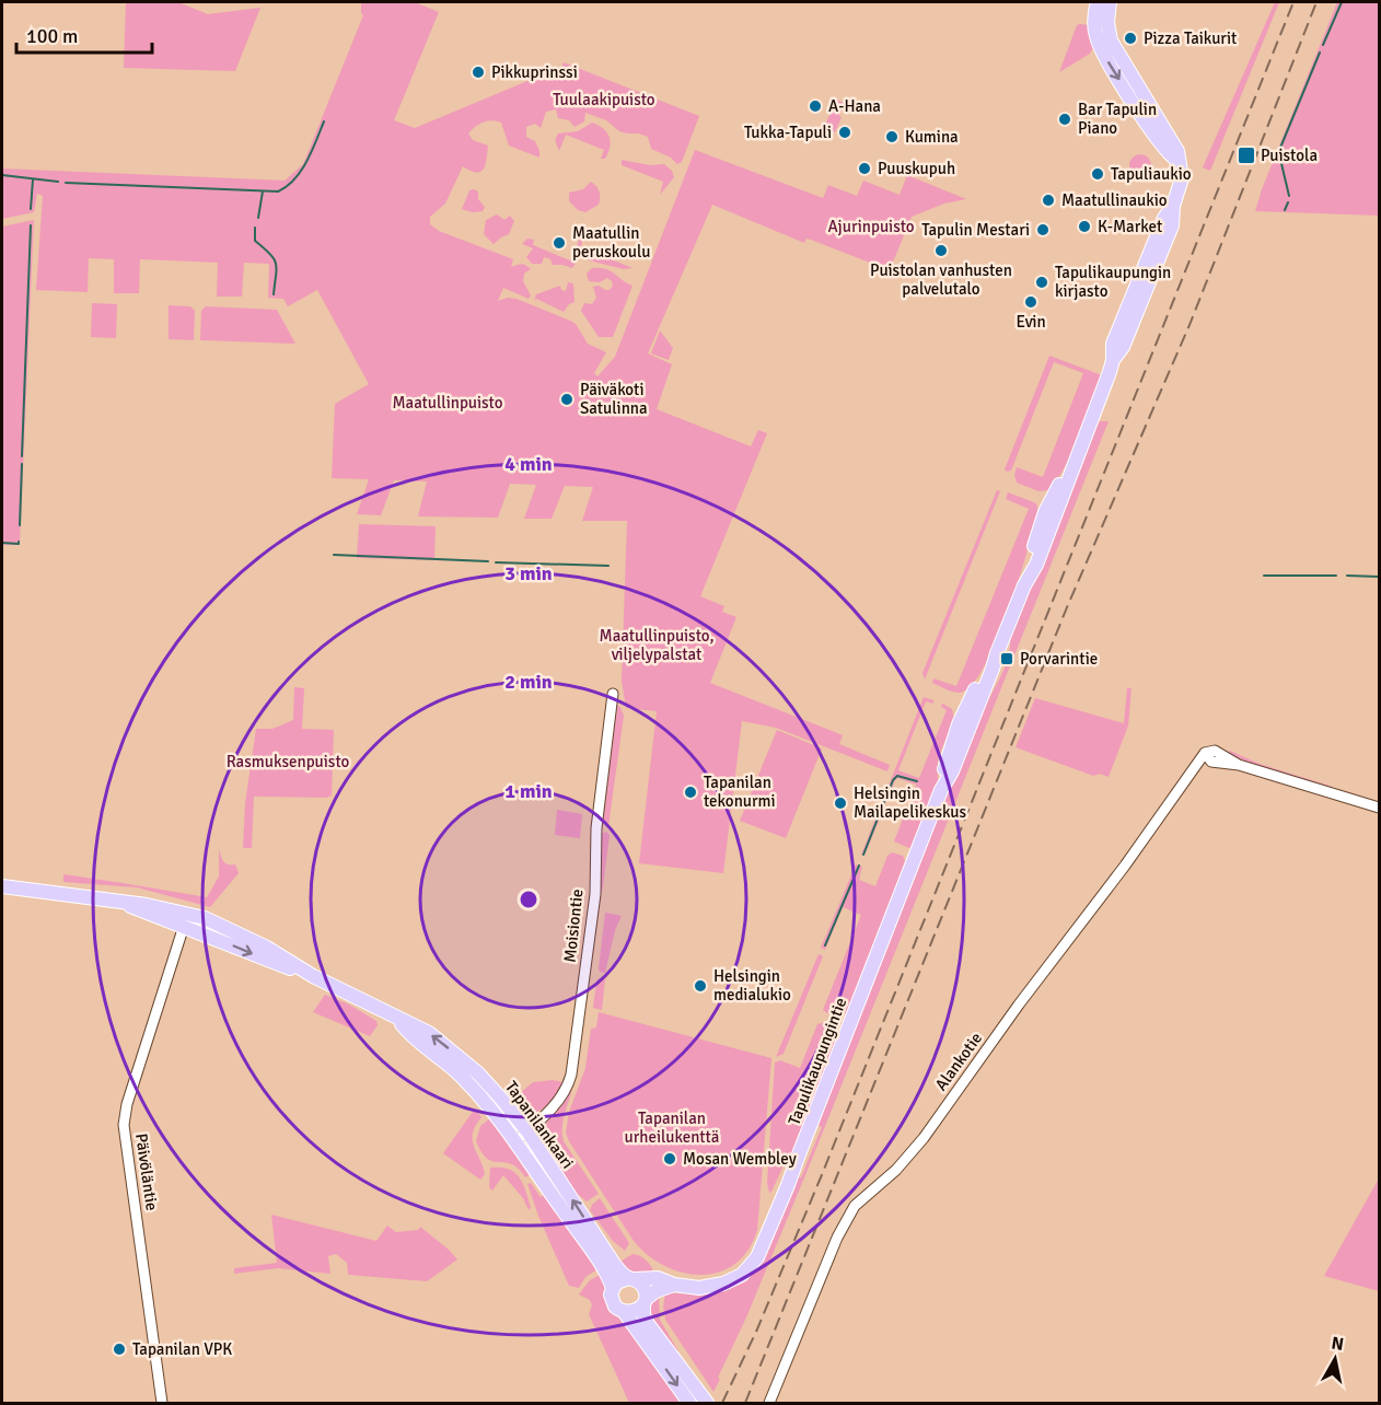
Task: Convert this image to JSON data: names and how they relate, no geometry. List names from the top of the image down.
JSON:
{
  "streets": {
    "main road": ["Tapulikaupungintie", "Tapanilankaari"],
    "street": ["Moisiontie", "Alankotie", "Päivöläntie"]
  },
  "crossings": [
    ["Moisiontie", "Tapanilankaari"],
    ["Tapulikaupungintie", "Tapanilankaari"],
    ["Tapanilankaari", "Päivöläntie"]
  ],
  "parks": [
    "Tuulaakipuisto",
    "Ajurinpuisto",
    "Maatullinpuisto",
    "Maatullinpuisto, viljelypalstat",
    "Rasmuksenpuisto",
    "Tapanilan urheilukenttä"
  ],
  "places": {
    "other": [
      "Pizza Taikurit",
      "Pikkuprinssi",
      "A-Hana",
      "Bar Tapulin Piano",
      "Tukka-Tapuli",
      "Kumina",
      "Puuskupuh",
      "Tapuliaukio",
      "Maatullinaukio",
      "K-Market",
      "Tapulin Mestari",
      "Maatullin peruskoulu",
      "Puistolan vanhusten palvelutalo",
      "Tapulikaupungin kirjasto",
      "Evin",
      "Päiväkoti Satulinna",
      "Tapanilan tekonurmi",
      "Helsingin Mailapelikeskus",
      "Helsingin medialukio",
      "Mosan Wembley",
      "Tapanilan VPK"
    ],
    "transit": ["Puistola", "Porvarintie"]
  },
  "scale_bar": "100 m",
  "north": "top",
  "rings": [
    "4 min",
    "3 min",
    "2 min",
    "1 min"
  ]
}
